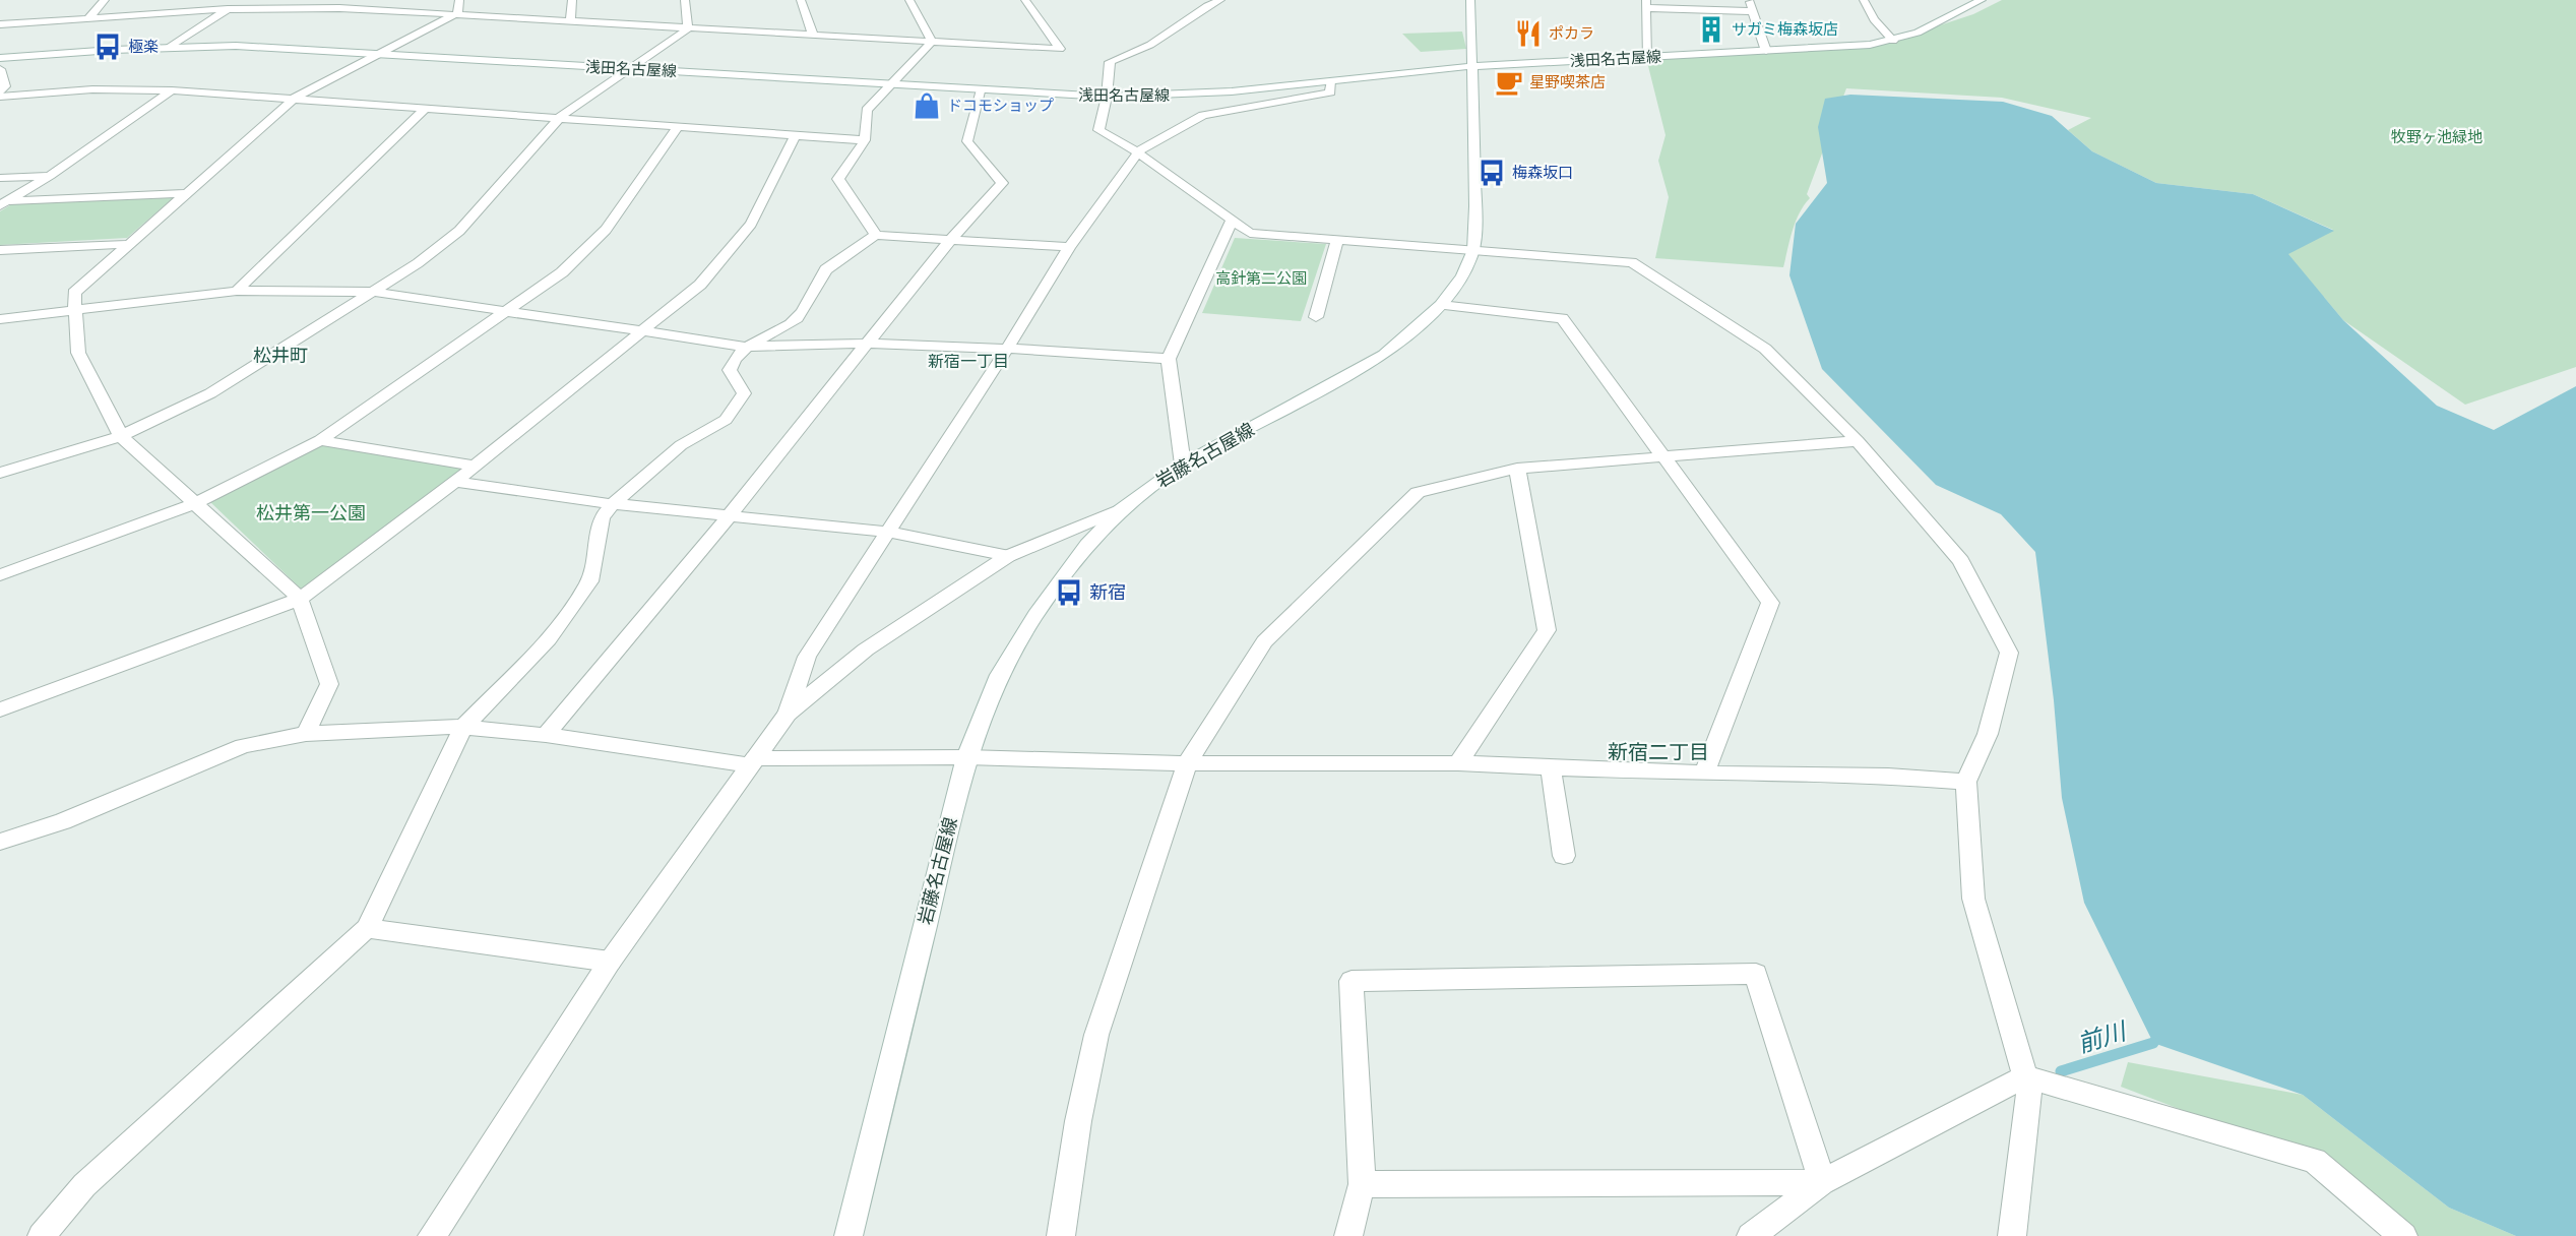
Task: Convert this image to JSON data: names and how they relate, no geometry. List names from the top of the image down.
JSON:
{
  "streets": {
    "street": ["浅田名古屋線", "岩藤名古屋線"]
  },
  "crossings": [
    ["浅田名古屋線", "岩藤名古屋線"]
  ],
  "districts": ["松井町", "新宿一丁目", "新宿二丁目"],
  "water": ["前川"],
  "parks": ["牧野ヶ池緑地", "高針第二公園", "松井第一公園"],
  "places": {
    "building": ["サガミ梅森坂店"],
    "restaurant": ["ポカラ"],
    "bus stop": ["極楽", "梅森坂口", "新宿"],
    "cafe": ["星野喫茶店"],
    "shop": ["ドコモショップ"]
  }
}
